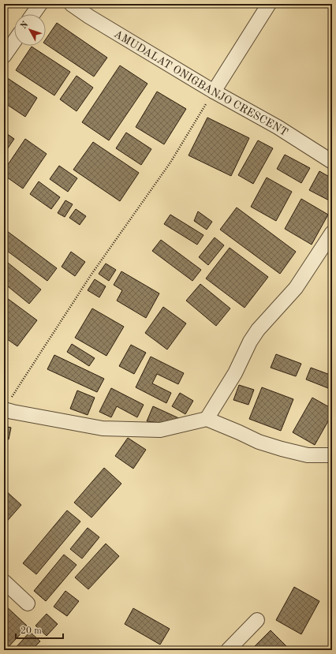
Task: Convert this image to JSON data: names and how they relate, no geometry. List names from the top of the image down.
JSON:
{
  "streets": {
    "street": ["AMUDALAT ONIGBANJO CRESCENT"]
  },
  "scale_bar": "20 m",
  "north": "top left"
}
